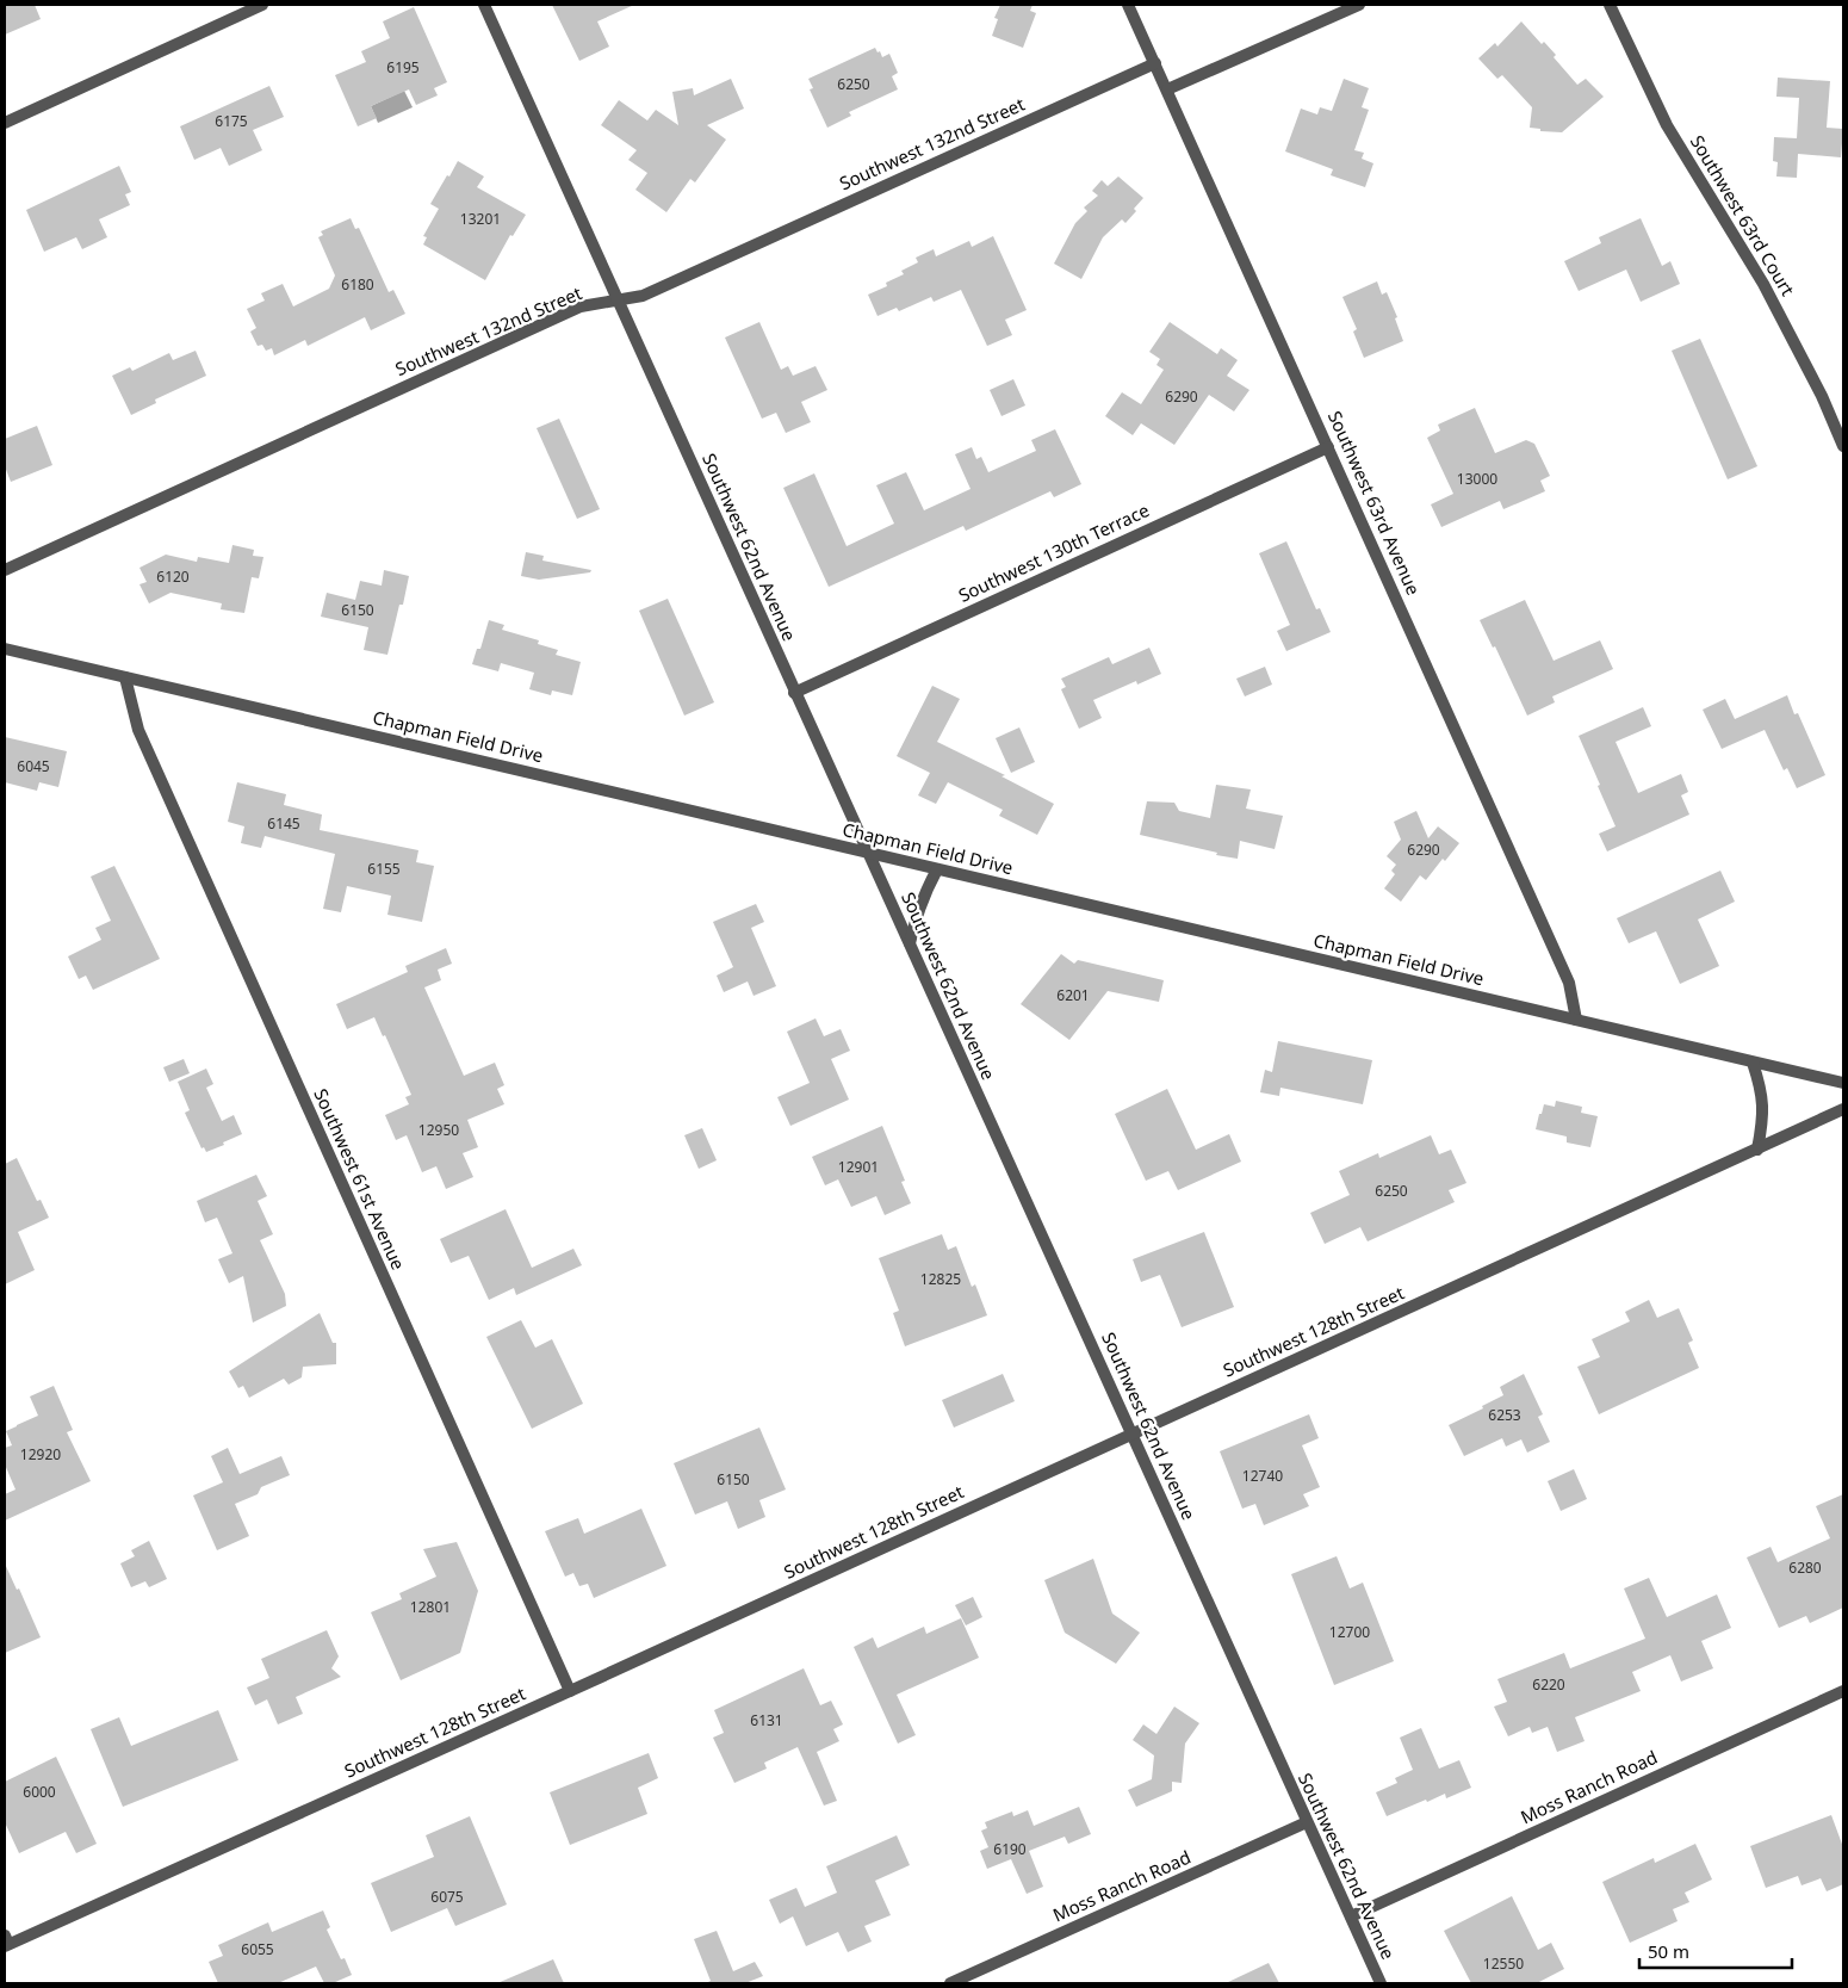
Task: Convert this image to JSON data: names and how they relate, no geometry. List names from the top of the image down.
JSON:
{
  "streets": {
    "street": [
      "Southwest 132nd Street",
      "Southwest 63rd Court",
      "Southwest 63rd Avenue",
      "Southwest 62nd Avenue",
      "Southwest 130th Terrace",
      "Chapman Field Drive",
      "Southwest 61st Avenue",
      "Southwest 128th Street",
      "Moss Ranch Road"
    ]
  },
  "crossings": [
    ["Southwest 132nd Street", "Southwest 63rd Avenue"],
    ["Southwest 132nd Street", "Southwest 62nd Avenue"],
    ["Southwest 63rd Avenue", "Southwest 130th Terrace"],
    ["Southwest 63rd Avenue", "Chapman Field Drive"],
    ["Southwest 62nd Avenue", "Southwest 130th Terrace"],
    ["Southwest 62nd Avenue", "Chapman Field Drive"],
    ["Southwest 62nd Avenue", "Southwest 128th Street"],
    ["Southwest 62nd Avenue", "Moss Ranch Road"],
    ["Chapman Field Drive", "Southwest 61st Avenue"],
    ["Southwest 61st Avenue", "Southwest 128th Street"]
  ],
  "house_numbers": [
    "6195",
    "6250",
    "6175",
    "13201",
    "6180",
    "6290",
    "13000",
    "6120",
    "6150",
    "6045",
    "6145",
    "6290",
    "6155",
    "6201",
    "12950",
    "12901",
    "6250",
    "12825",
    "6253",
    "12920",
    "12740",
    "6150",
    "6280",
    "12801",
    "12700",
    "6220",
    "6131",
    "6000",
    "6190",
    "6075",
    "6055",
    "12550"
  ],
  "scale_bar": "50 m"
}
